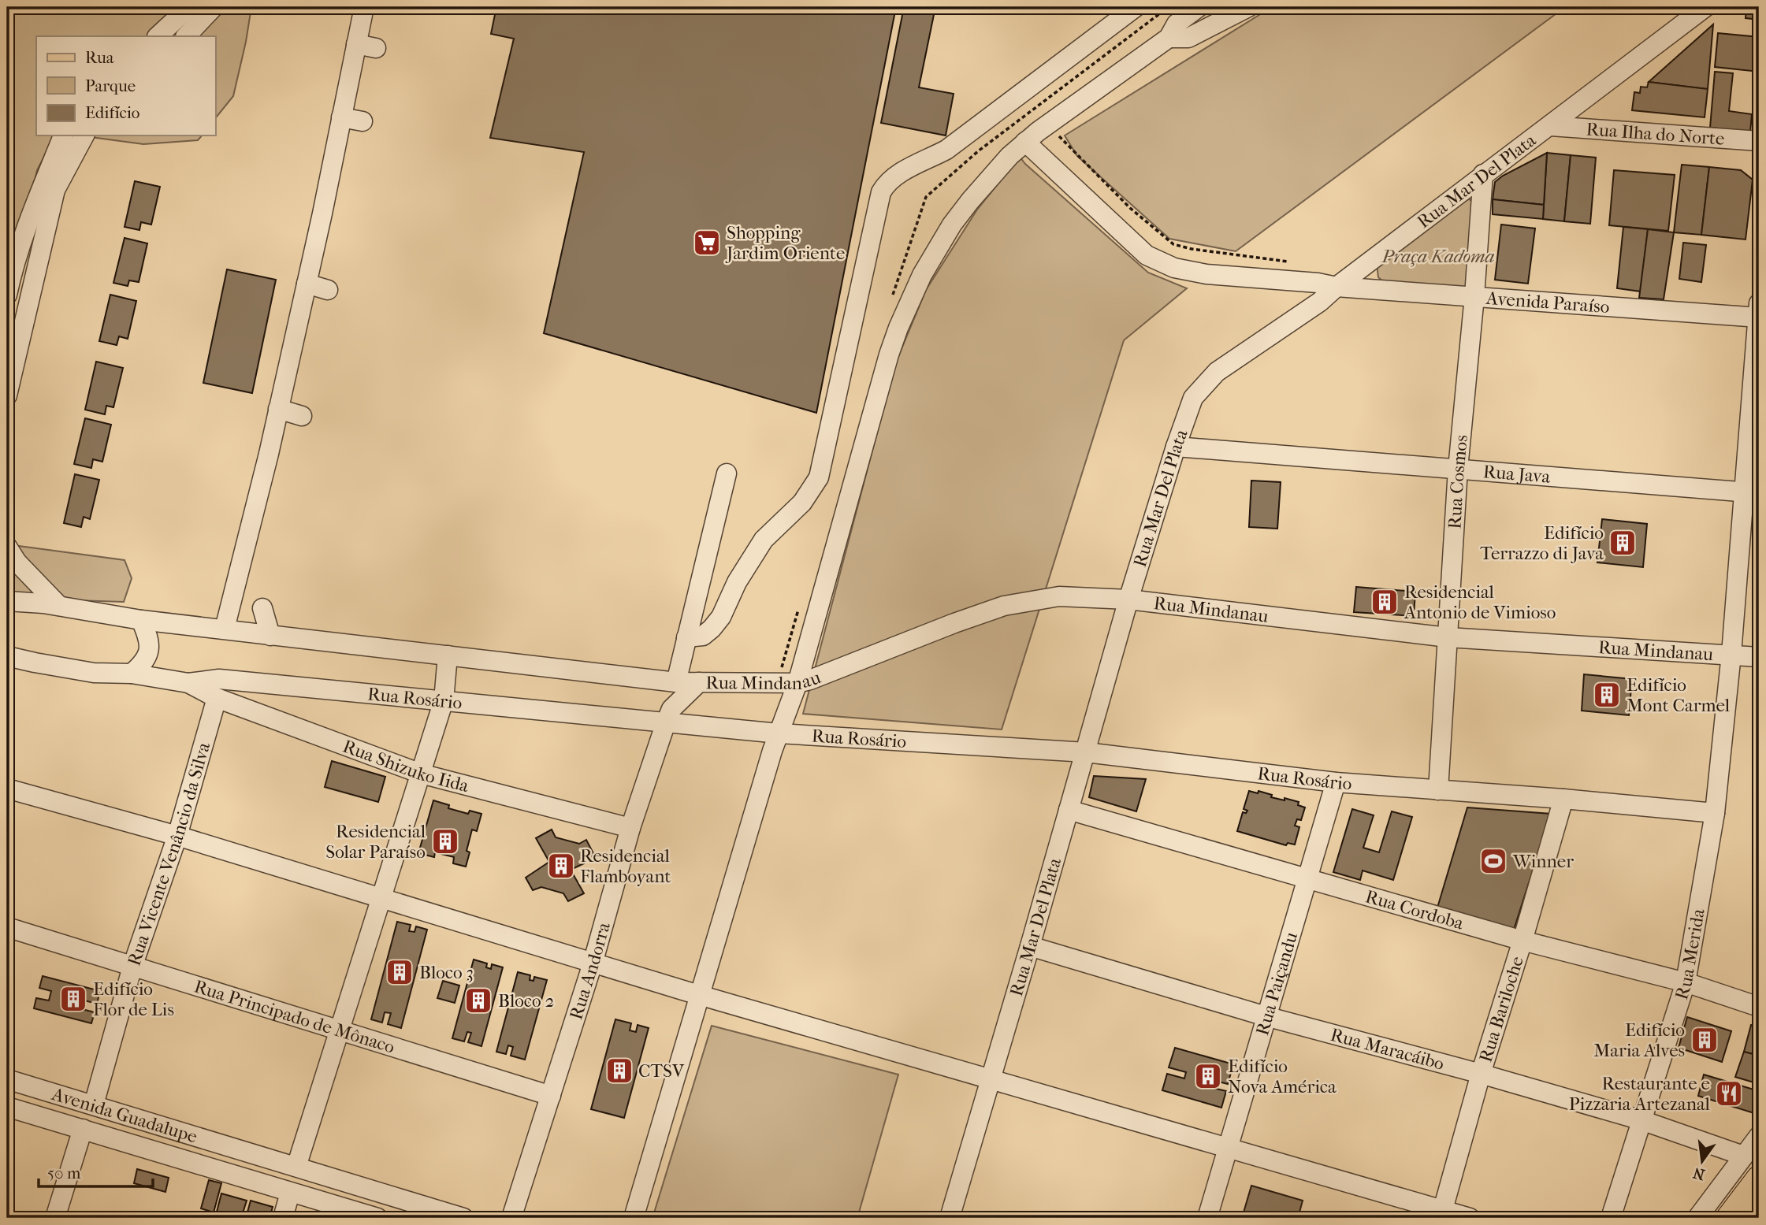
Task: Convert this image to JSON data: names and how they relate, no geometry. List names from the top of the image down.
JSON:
{
  "streets": {
    "street": [
      "Rua Ilha do Norte",
      "Rua Mar Del Plata",
      "Avenida Paraíso",
      "Rua Java",
      "Rua Cosmos",
      "Rua Mindanau",
      "Rua Rosário",
      "Rua Shizuko Iida",
      "Rua Vicente Venâncio da Silva",
      "Rua Cordoba",
      "Rua Merida",
      "Rua Andorra",
      "Rua Paiçandu",
      "Rua Bariloche",
      "Rua Principado de Mônaco",
      "Rua Maracáibo",
      "Avenida Guadalupe"
    ]
  },
  "crossings": [
    ["Rua Ilha do Norte", "Rua Mar Del Plata"],
    ["Rua Mar Del Plata", "Avenida Paraíso"],
    ["Rua Mar Del Plata", "Rua Java"],
    ["Rua Mar Del Plata", "Rua Cosmos"],
    ["Rua Mar Del Plata", "Rua Mindanau"],
    ["Rua Mar Del Plata", "Rua Rosário"],
    ["Rua Mar Del Plata", "Rua Cordoba"],
    ["Rua Mar Del Plata", "Rua Maracáibo"],
    ["Avenida Paraíso", "Rua Cosmos"],
    ["Avenida Paraíso", "Rua Merida"],
    ["Rua Java", "Rua Cosmos"],
    ["Rua Java", "Rua Merida"],
    ["Rua Cosmos", "Rua Mindanau"],
    ["Rua Cosmos", "Rua Rosário"],
    ["Rua Mindanau", "Rua Merida"],
    ["Rua Mindanau", "Rua Andorra"],
    ["Rua Rosário", "Rua Shizuko Iida"],
    ["Rua Rosário", "Rua Merida"],
    ["Rua Rosário", "Rua Andorra"],
    ["Rua Rosário", "Rua Paiçandu"],
    ["Rua Rosário", "Rua Bariloche"],
    ["Rua Shizuko Iida", "Rua Vicente Venâncio da Silva"],
    ["Rua Shizuko Iida", "Rua Andorra"],
    ["Rua Vicente Venâncio da Silva", "Rua Principado de Mônaco"],
    ["Rua Vicente Venâncio da Silva", "Avenida Guadalupe"],
    ["Rua Cordoba", "Rua Merida"],
    ["Rua Cordoba", "Rua Paiçandu"],
    ["Rua Cordoba", "Rua Bariloche"],
    ["Rua Merida", "Rua Maracáibo"],
    ["Rua Andorra", "Rua Principado de Mônaco"],
    ["Rua Paiçandu", "Rua Maracáibo"],
    ["Rua Bariloche", "Rua Maracáibo"]
  ],
  "parks": ["Praça Kadoma"],
  "places": {
    "supermarket": ["Shopping Jardim Oriente"],
    "building": [
      "Edifício Terrazzo di Java",
      "Residencial Antonio de Vimioso",
      "Edifício Mont Carmel",
      "Residencial Solar Paraíso",
      "Residencial Flamboyant",
      "Bloco 3",
      "Edifício Flor de Lis",
      "Bloco 2",
      "Edifício Maria Alves",
      "CTSV",
      "Edifício Nova América"
    ],
    "sports": ["Winner"],
    "restaurant": ["Restaurante e Pizzaria Artezanal"]
  },
  "legend": ["Rua", "Parque", "Edifício"],
  "scale_bar": "50 m",
  "north": "bottom"
}
